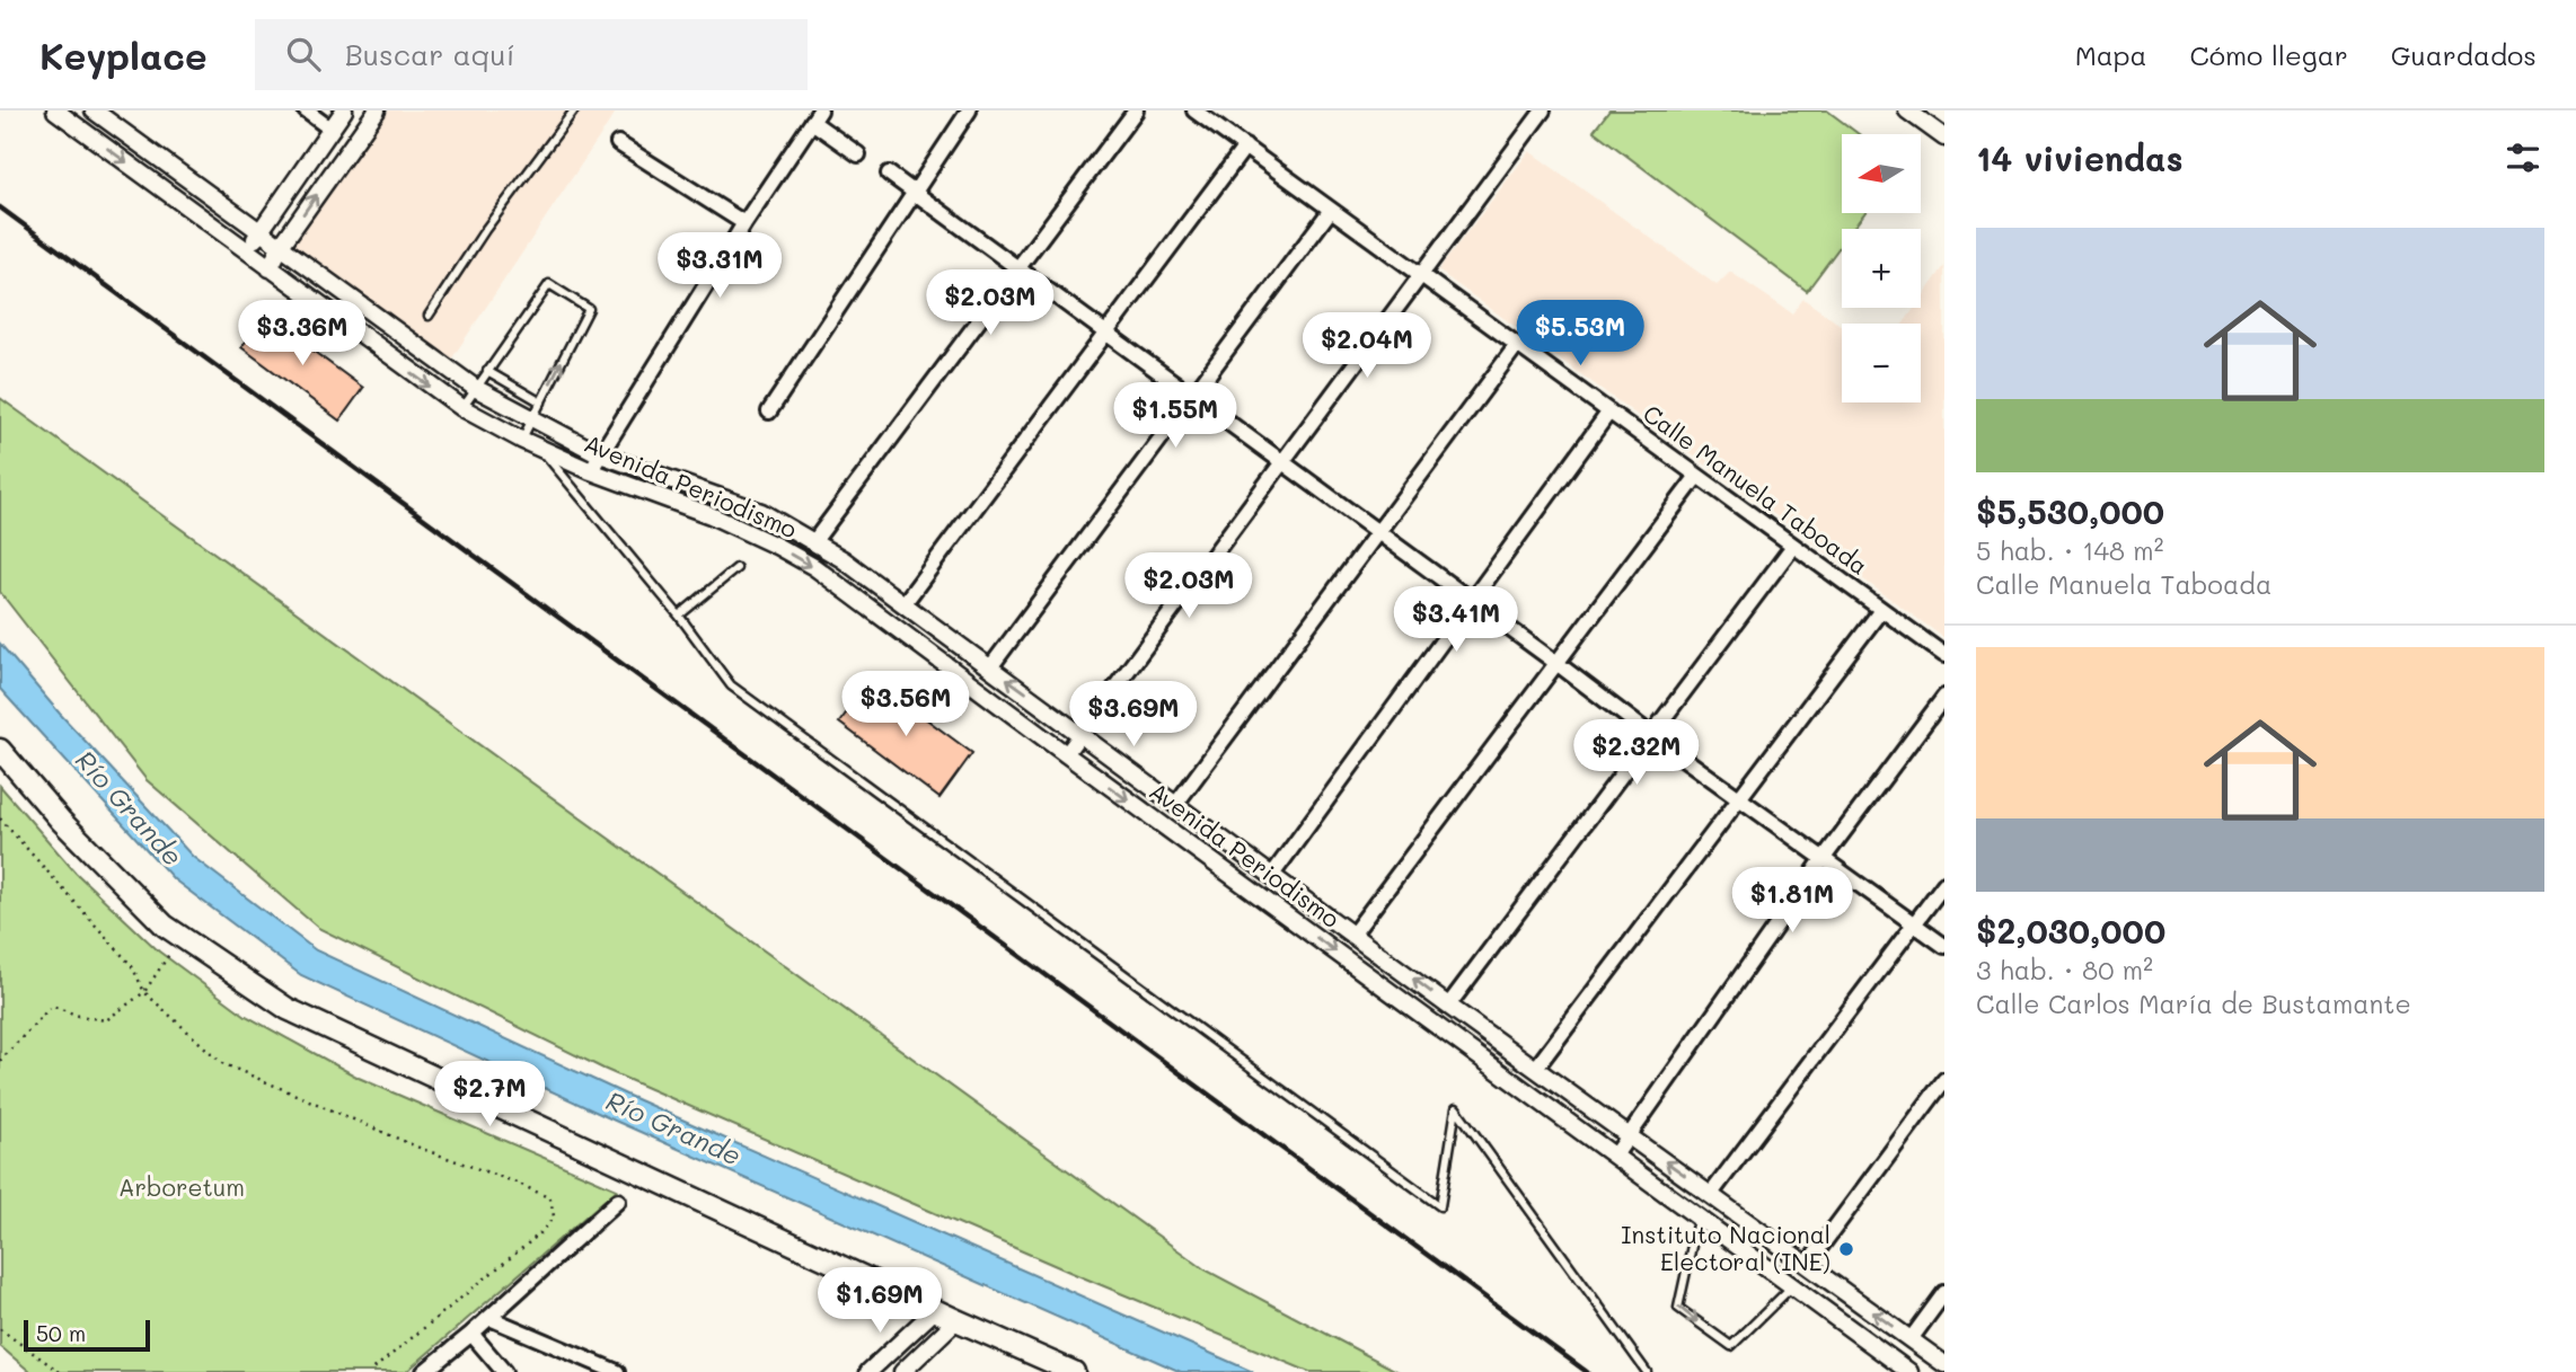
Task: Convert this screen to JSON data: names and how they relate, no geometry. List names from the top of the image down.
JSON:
{
  "streets": {
    "street": ["Avenida Periodismo", "Calle Manuela Taboada"]
  },
  "water": ["Río Grande"],
  "parks": ["Arboretum"],
  "places": ["Instituto Nacional Electoral (INE)"],
  "scale_bar": "50 m",
  "north": "left",
  "page": {
    "header": "Keyplace",
    "search": "Buscar aquí",
    "nav": ["Mapa", "Cómo llegar", "Guardados"],
    "heading": "14 viviendas",
    "map_buttons": ["+", "−"],
    "list": [
      {
        "name": "$5,530,000",
        "note": "5 hab. · 148 m² · Calle Manuela Taboada"
      },
      {
        "name": "$2,030,000",
        "note": "3 hab. · 80 m² · Calle Carlos María de Bustamante"
      }
    ],
    "price": [
      "$3.31M",
      "$2.03M",
      "$3.36M",
      "$5.53M",
      "$2.04M",
      "$1.55M",
      "$2.03M",
      "$3.41M",
      "$3.56M",
      "$3.69M",
      "$2.32M",
      "$1.81M",
      "$2.7M",
      "$1.69M"
    ],
    "scale": "50 m"
  }
}
